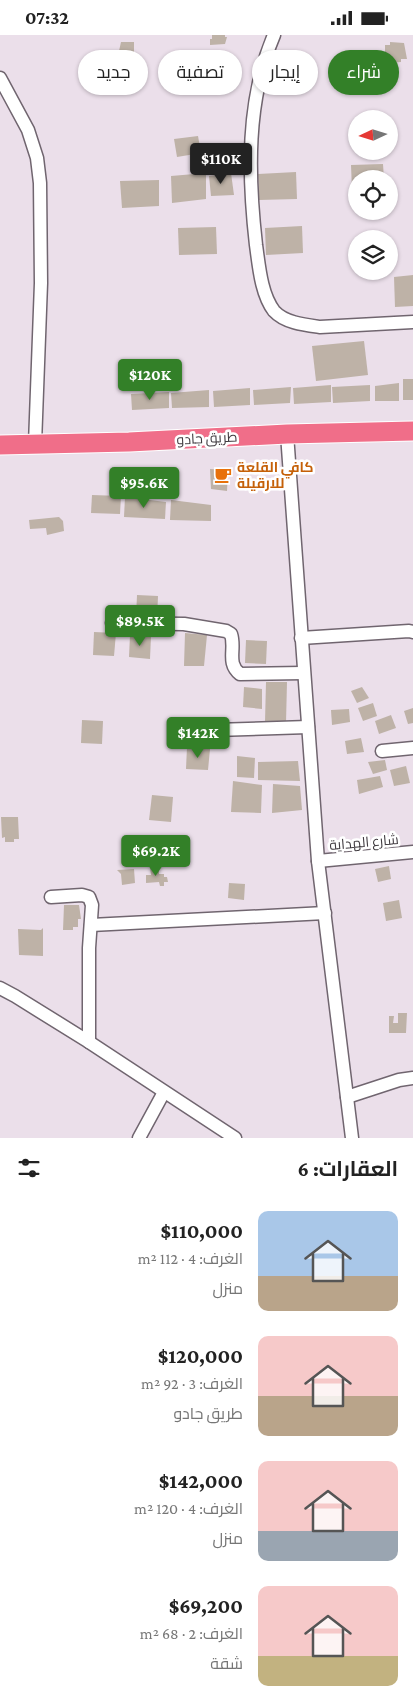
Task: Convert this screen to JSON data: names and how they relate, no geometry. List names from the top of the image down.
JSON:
{
  "streets": {
    "highway": ["طريق جادو"],
    "street": ["شارع الهداية"]
  },
  "places": {
    "cafe": ["كافي القلعة للارقيلة"]
  },
  "north": "left",
  "page": {
    "status": "07:32",
    "chip": [
      "شراء",
      "إيجار",
      "تصفية",
      "جديد"
    ],
    "price": [
      "$110K",
      "$120K",
      "$95.6K",
      "$89.5K",
      "$142K",
      "$69.2K"
    ],
    "heading": "العقارات: 6",
    "list": [
      {
        "name": "$110,000",
        "note": "الغرف: 4 · 112 m² · منزل"
      },
      {
        "name": "$120,000",
        "note": "الغرف: 3 · 92 m² · طريق جادو"
      },
      {
        "name": "$142,000",
        "note": "الغرف: 4 · 120 m² · منزل"
      },
      {
        "name": "$69,200",
        "note": "الغرف: 2 · 68 m² · شقة"
      }
    ]
  }
}
